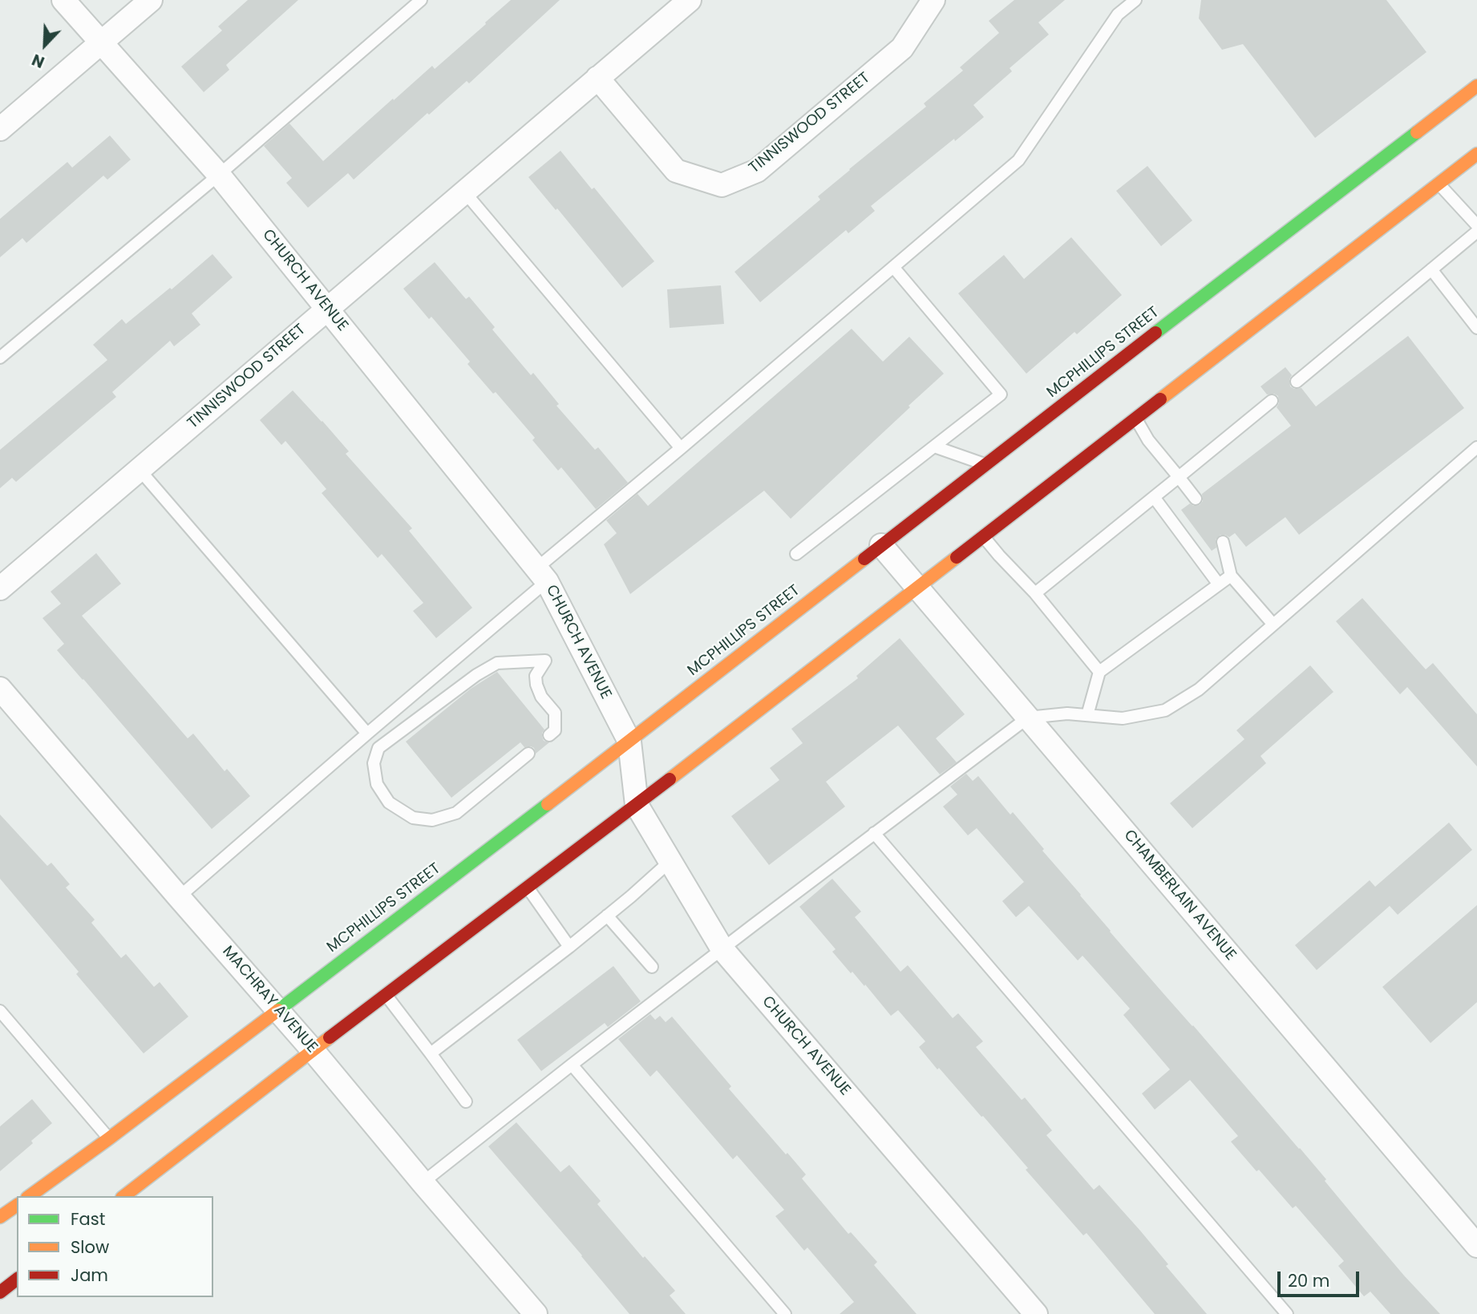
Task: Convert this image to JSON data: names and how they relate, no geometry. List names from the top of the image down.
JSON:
{
  "streets": {
    "main road": ["MCPHILLIPS STREET"],
    "street": [
      "TINNISWOOD STREET",
      "CHURCH AVENUE",
      "CHAMBERLAIN AVENUE",
      "MACHRAY AVENUE"
    ]
  },
  "crossings": [
    ["TINNISWOOD STREET", "CHURCH AVENUE"],
    ["CHURCH AVENUE", "MCPHILLIPS STREET"],
    ["MCPHILLIPS STREET", "CHAMBERLAIN AVENUE"],
    ["MCPHILLIPS STREET", "MACHRAY AVENUE"]
  ],
  "legend": ["Fast", "Slow", "Jam"],
  "scale_bar": "20 m",
  "north": "bottom left"
}
